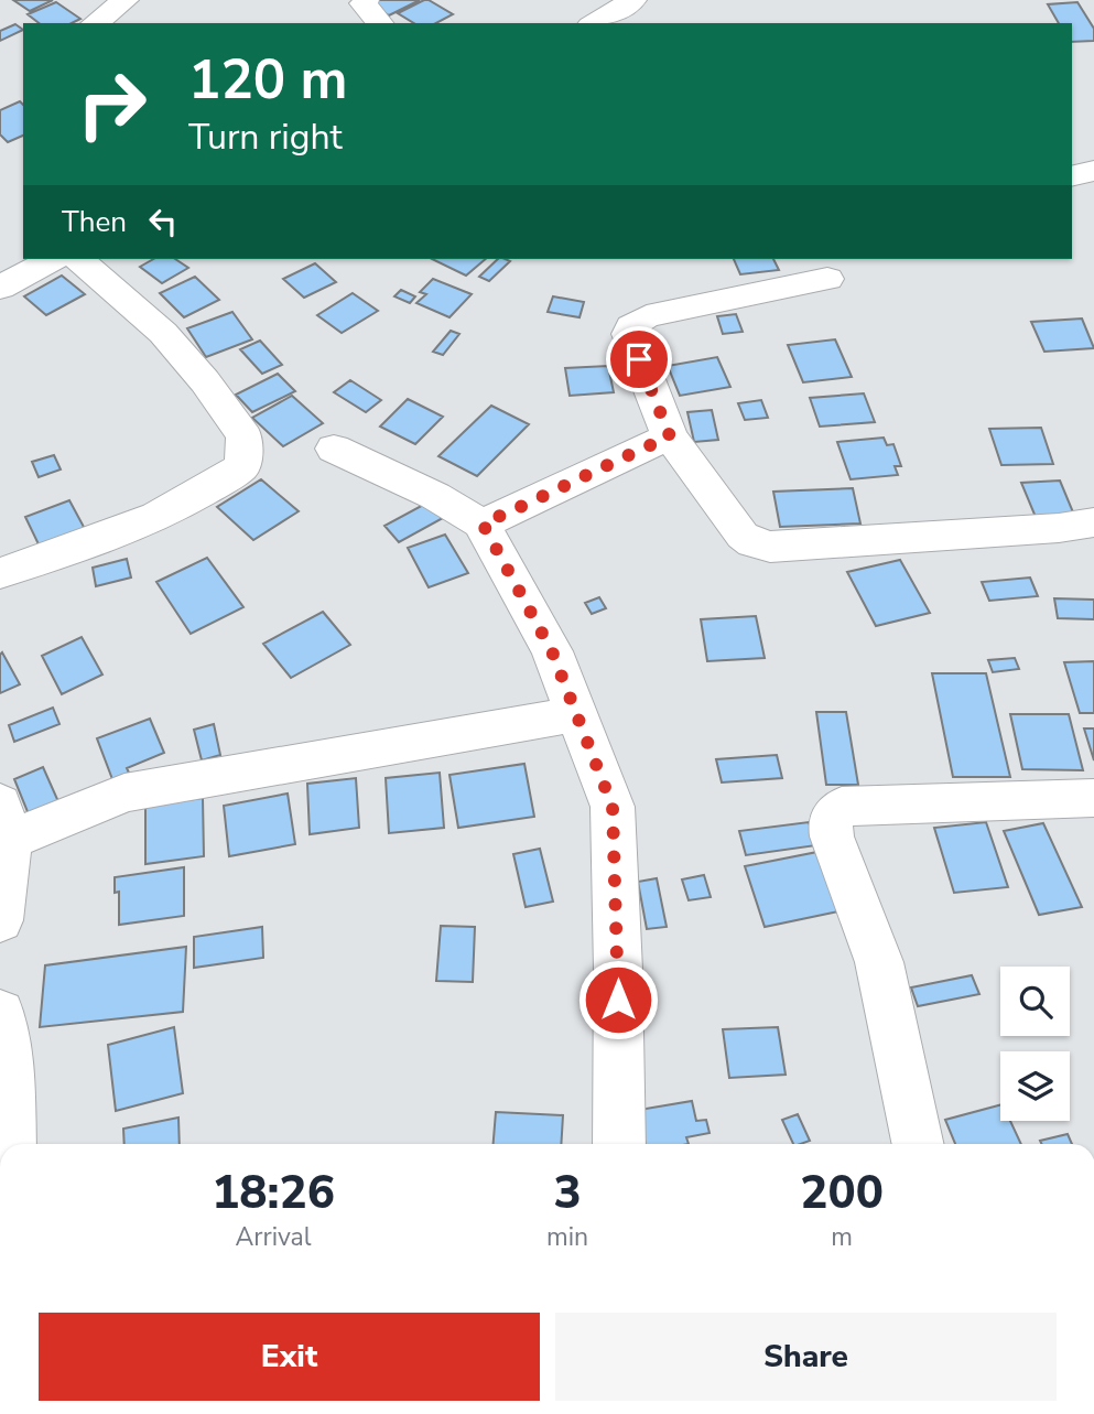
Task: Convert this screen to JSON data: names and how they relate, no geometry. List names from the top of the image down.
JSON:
{
  "page": {
    "turn": ["120 m", "Turn right"],
    "then": "Then",
    "eta": [
      "18:26",
      "Arrival",
      "3",
      "min",
      "200",
      "m"
    ],
    "buttons": ["Exit", "Share"]
  }
}
